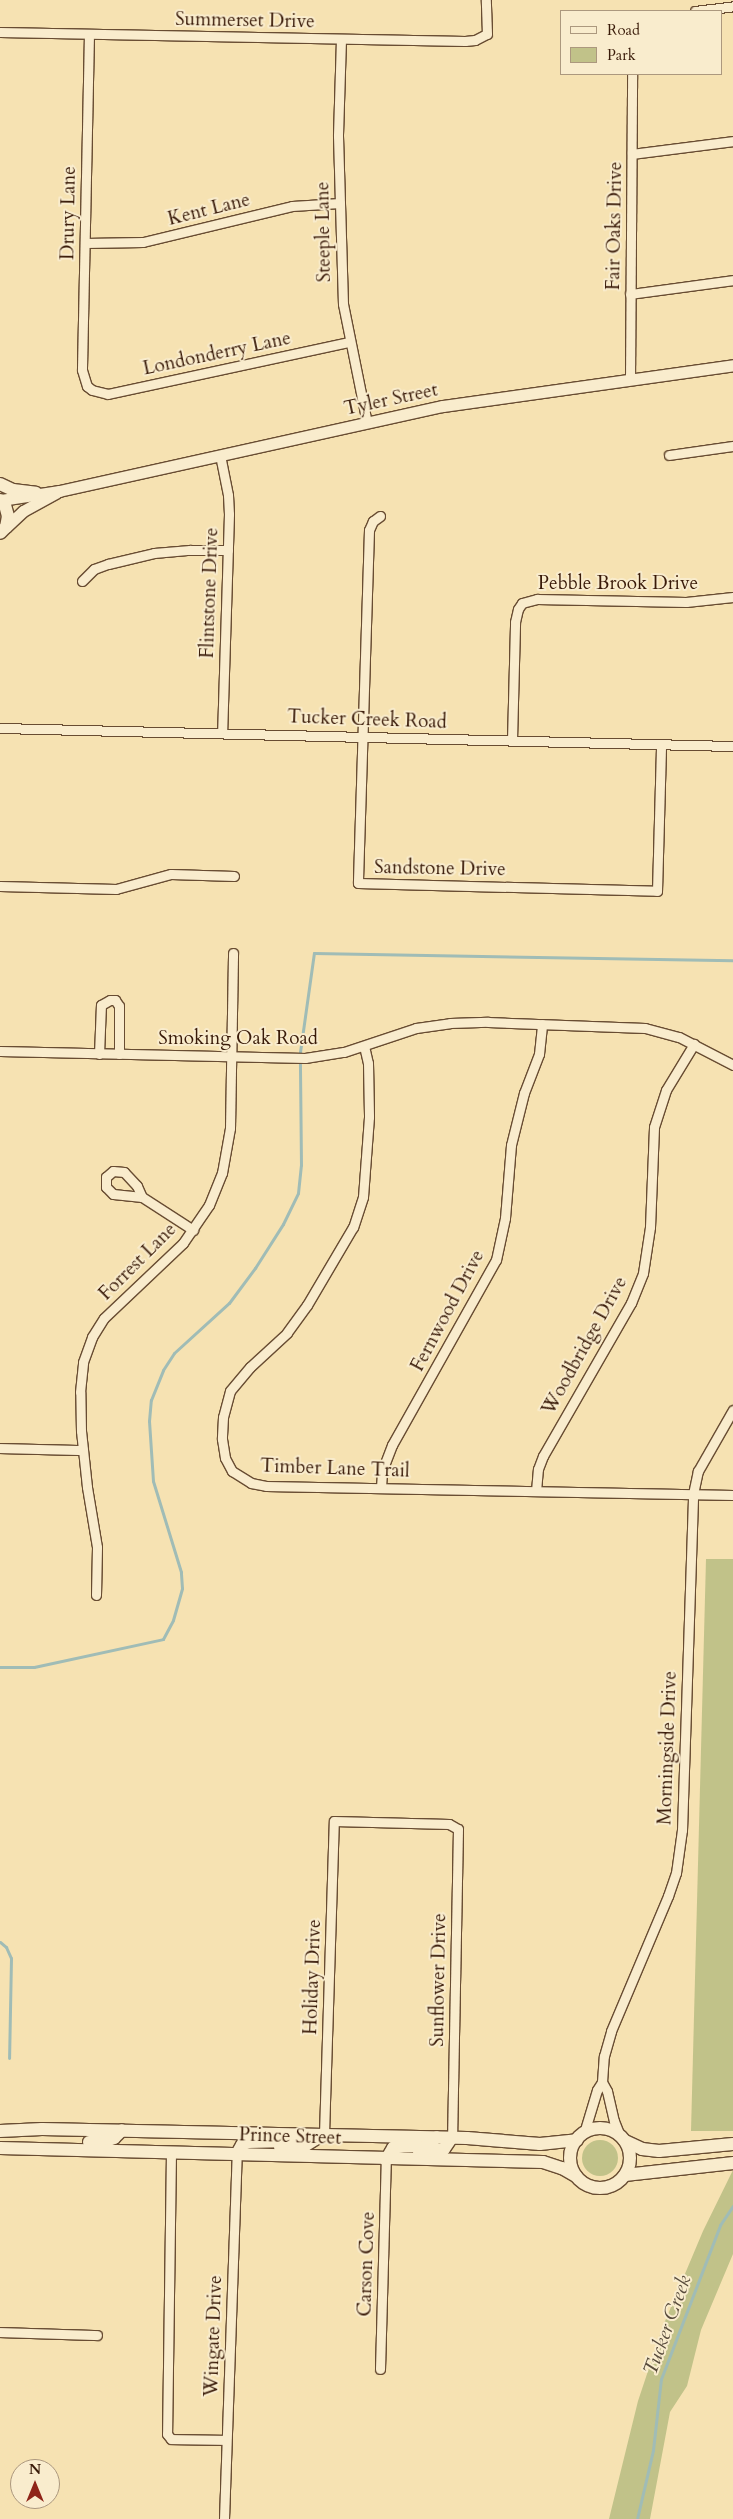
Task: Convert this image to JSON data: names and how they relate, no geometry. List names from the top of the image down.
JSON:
{
  "streets": {
    "main road": ["Prince Street"],
    "street": [
      "Summerset Drive",
      "Kent Lane",
      "Drury Lane",
      "Fair Oaks Drive",
      "Steeple Lane",
      "Londonderry Lane",
      "Tyler Street",
      "Pebble Brook Drive",
      "Flintstone Drive",
      "Tucker Creek Road",
      "Sandstone Drive",
      "Smoking Oak Road",
      "Forrest Lane",
      "Fernwood Drive",
      "Woodbridge Drive",
      "Timber Lane Trail",
      "Morningside Drive",
      "Holiday Drive",
      "Sunflower Drive",
      "Carson Cove",
      "Wingate Drive"
    ]
  },
  "crossings": [
    ["Summerset Drive", "Drury Lane"],
    ["Summerset Drive", "Steeple Lane"],
    ["Kent Lane", "Drury Lane"],
    ["Kent Lane", "Steeple Lane"],
    ["Drury Lane", "Londonderry Lane"],
    ["Fair Oaks Drive", "Tyler Street"],
    ["Steeple Lane", "Londonderry Lane"],
    ["Steeple Lane", "Tyler Street"],
    ["Tyler Street", "Flintstone Drive"],
    ["Pebble Brook Drive", "Tucker Creek Road"],
    ["Flintstone Drive", "Tucker Creek Road"],
    ["Tucker Creek Road", "Sandstone Drive"],
    ["Smoking Oak Road", "Forrest Lane"],
    ["Smoking Oak Road", "Fernwood Drive"],
    ["Smoking Oak Road", "Woodbridge Drive"],
    ["Smoking Oak Road", "Timber Lane Trail"],
    ["Fernwood Drive", "Timber Lane Trail"],
    ["Woodbridge Drive", "Timber Lane Trail"],
    ["Timber Lane Trail", "Morningside Drive"],
    ["Morningside Drive", "Prince Street"],
    ["Holiday Drive", "Sunflower Drive"],
    ["Holiday Drive", "Prince Street"],
    ["Sunflower Drive", "Prince Street"],
    ["Prince Street", "Carson Cove"],
    ["Prince Street", "Wingate Drive"]
  ],
  "water": ["Tucker Creek"],
  "legend": ["Road", "Park"],
  "north": "top"
}
